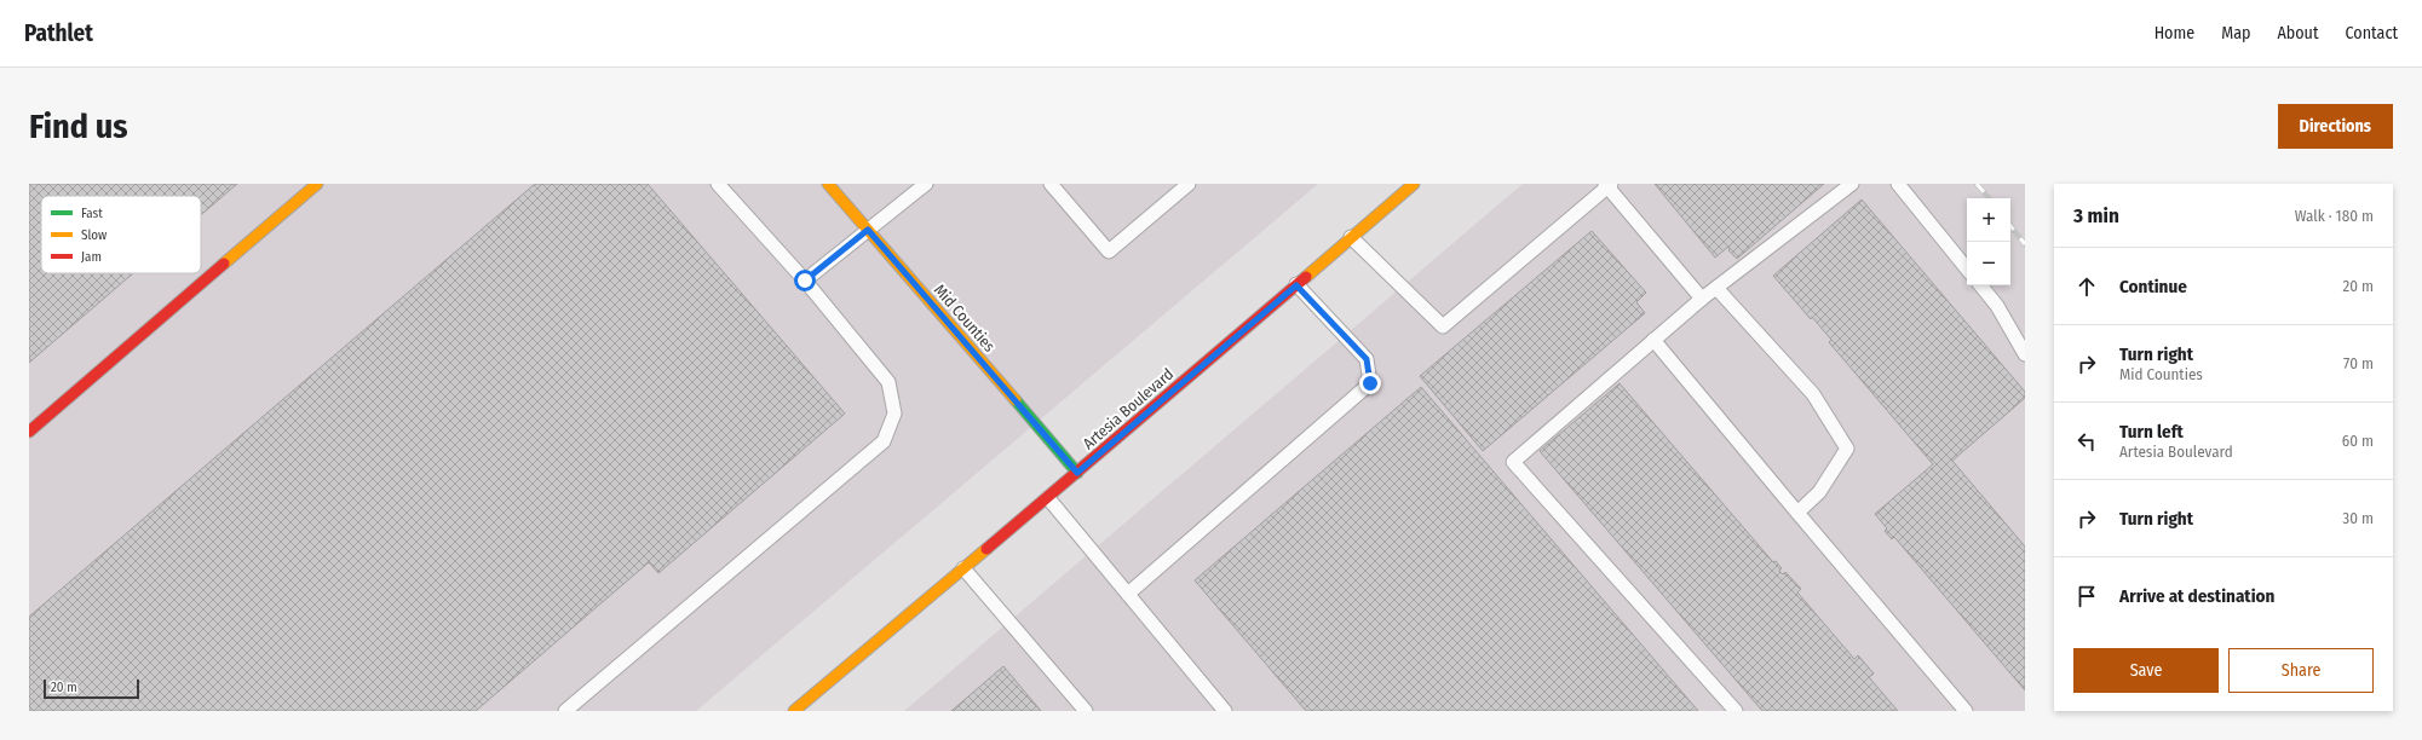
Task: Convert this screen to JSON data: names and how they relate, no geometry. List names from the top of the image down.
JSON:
{
  "streets": {
    "main road": ["Mid Counties", "Artesia Boulevard"]
  },
  "crossings": [
    ["Mid Counties", "Artesia Boulevard"]
  ],
  "legend": ["Fast", "Slow", "Jam"],
  "scale_bar": "20 m",
  "page": {
    "header": "Pathlet",
    "nav": [
      "Home",
      "Map",
      "About",
      "Contact"
    ],
    "buttons": [
      "Directions",
      ["Save", "Share"]
    ],
    "title": "Find us",
    "heading": ["3 min", "Walk · 180 m"],
    "map_buttons": ["+", "−"],
    "list": [
      ["Continue", "20 m"],
      ["Turn right", "Mid Counties", "70 m"],
      ["Turn left", "Artesia Boulevard", "60 m"],
      ["Turn right", "30 m"],
      "Arrive at destination"
    ],
    "scale": "20 m"
  }
}
